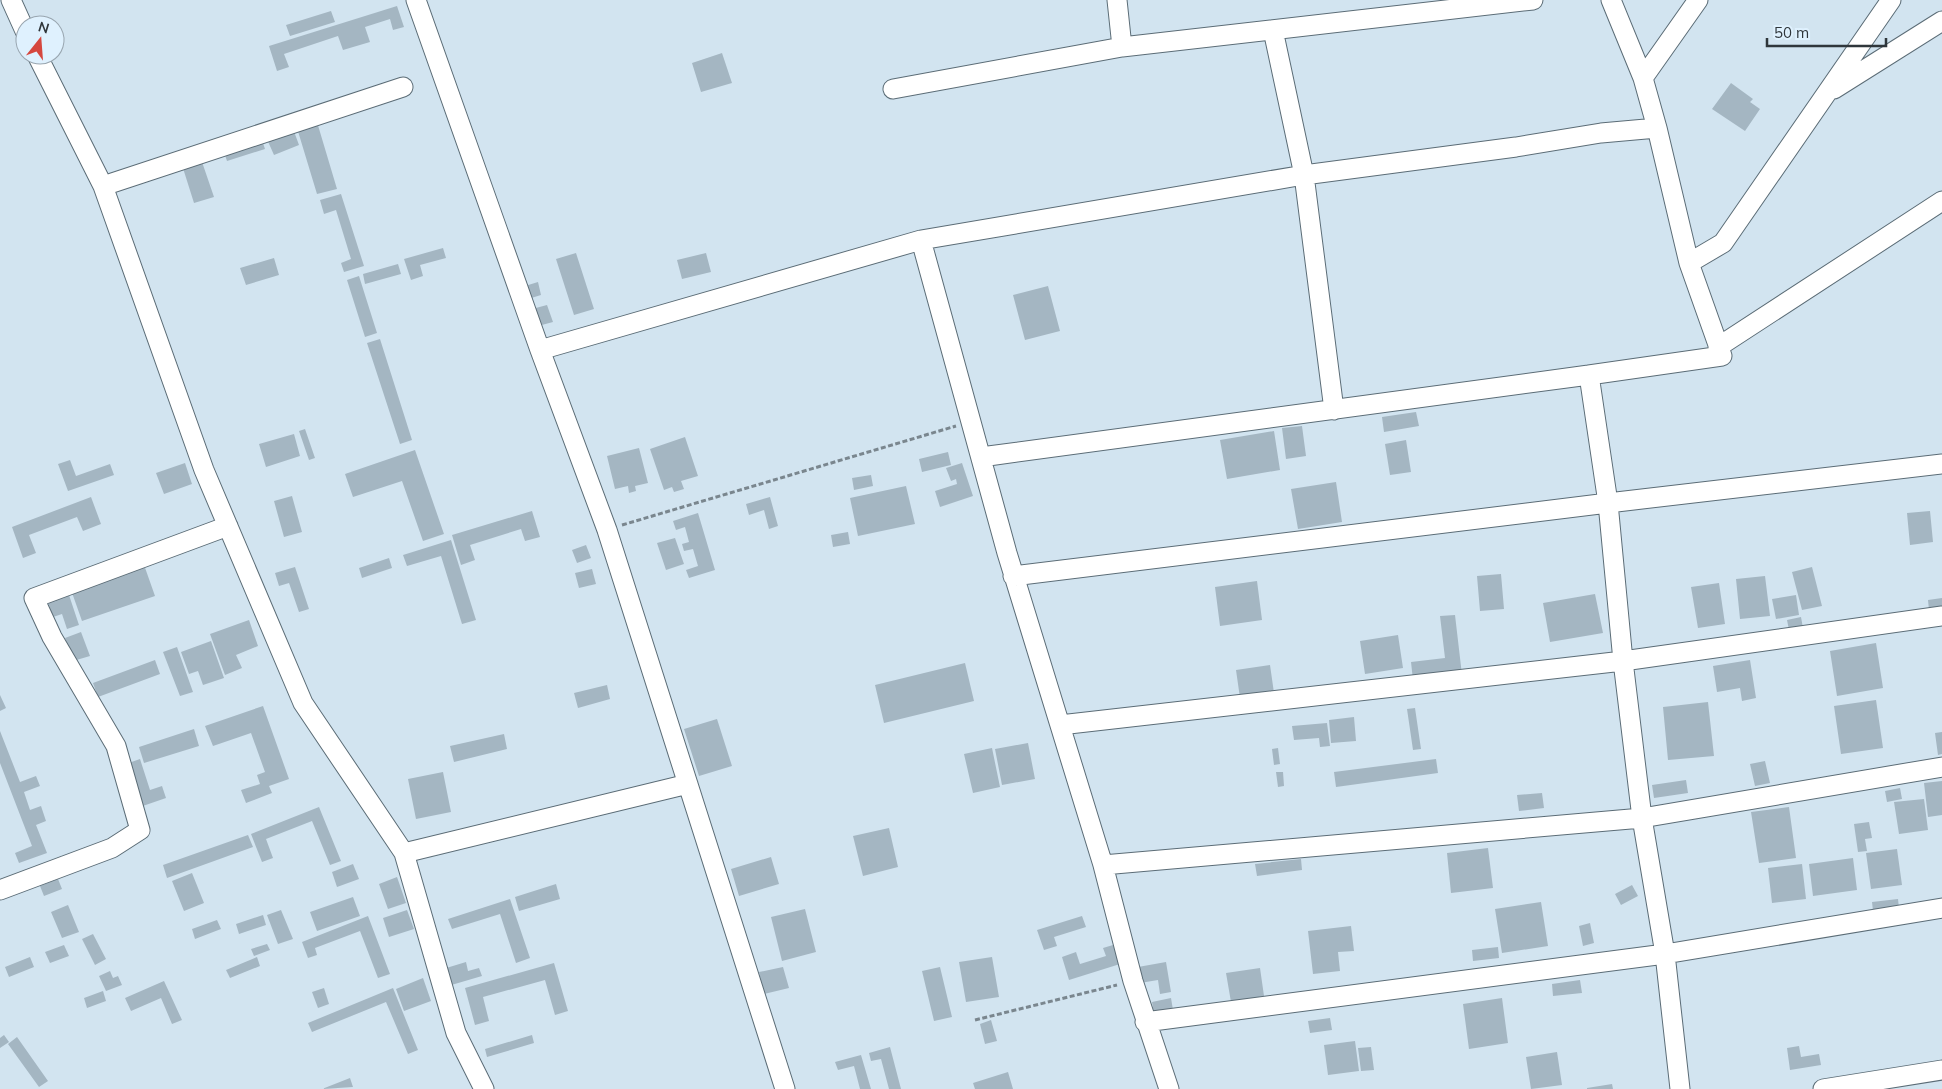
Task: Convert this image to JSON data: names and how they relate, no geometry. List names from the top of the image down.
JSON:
{
  "scale_bar": "50 m",
  "north": "top"
}
